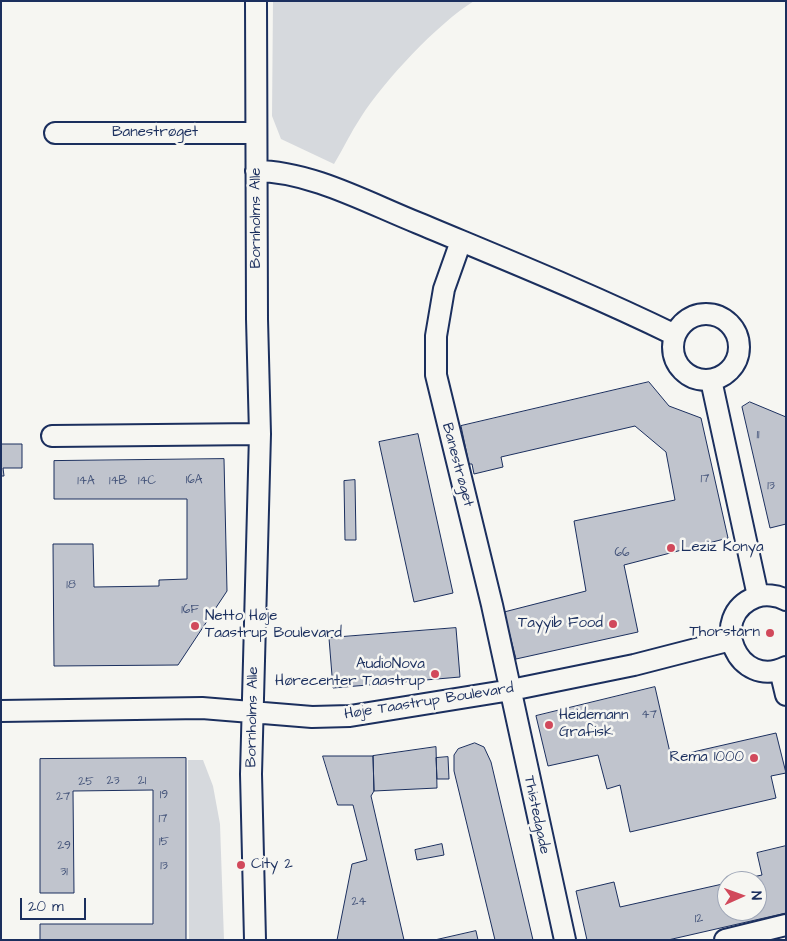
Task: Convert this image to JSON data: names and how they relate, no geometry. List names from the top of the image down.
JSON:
{
  "streets": {
    "street": [
      "Banestrøget",
      "Bornholms Alle",
      "Høje Taastrup Boulevard",
      "Thistedgade"
    ]
  },
  "crossings": [
    ["Banestrøget", "Bornholms Alle"],
    ["Banestrøget", "Høje Taastrup Boulevard"],
    ["Banestrøget", "Thistedgade"],
    ["Bornholms Alle", "Høje Taastrup Boulevard"],
    ["Høje Taastrup Boulevard", "Thistedgade"]
  ],
  "places": [
    "Leziz Konya",
    "Tayyib Food",
    "Netto Høje Taastrup Boulevard",
    "Thorstårn",
    "AudioNova Hørecenter Taastrup",
    "Heidemann Grafisk",
    "Rema 1000",
    "City 2"
  ],
  "house_numbers": [
    "11",
    "17",
    "16A",
    "14A",
    "14B",
    "14C",
    "13",
    "66",
    "18",
    "16F",
    "47",
    "23",
    "21",
    "25",
    "19",
    "27",
    "17",
    "15",
    "29",
    "13",
    "31",
    "24",
    "12"
  ],
  "scale_bar": "20 m",
  "north": "right"
}
